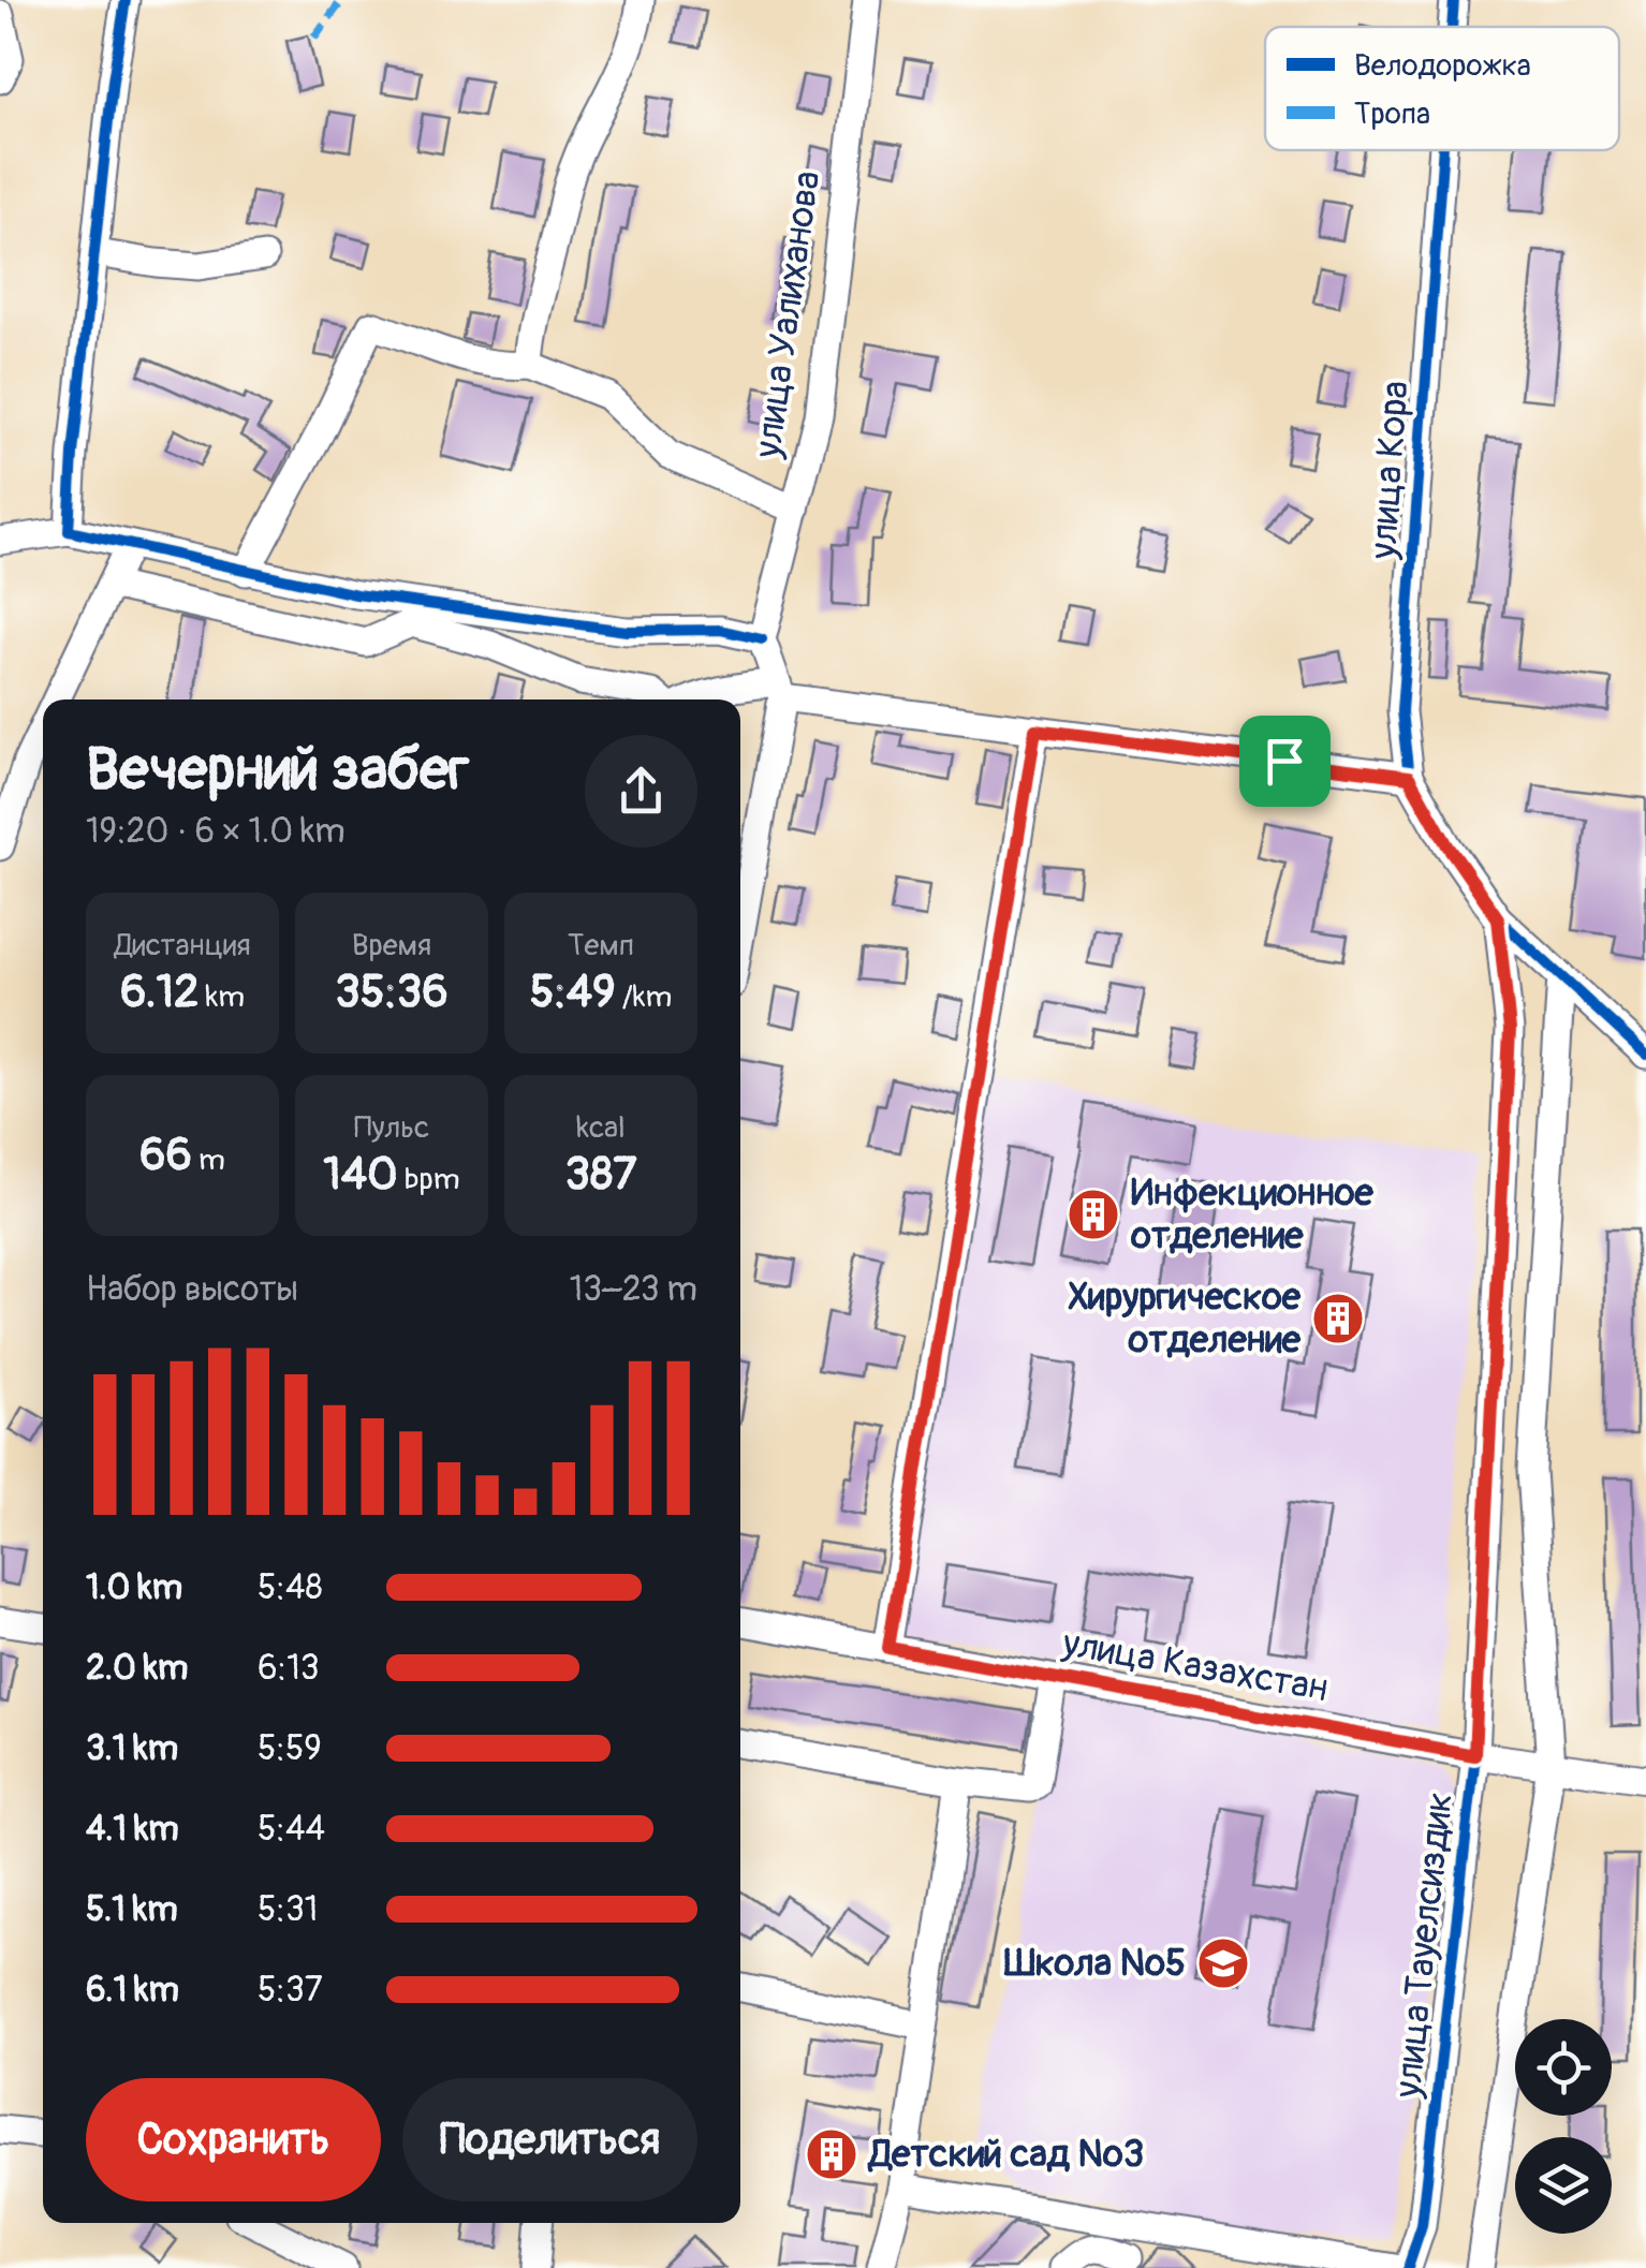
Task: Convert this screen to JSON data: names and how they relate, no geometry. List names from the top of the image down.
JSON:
{
  "streets": {
    "street": [
      "улица Уалиханова",
      "улица Кора",
      "улица Казахстан",
      "улица Тауелсиздик"
    ]
  },
  "crossings": [
    ["улица Кора", "улица Тауелсиздик"],
    ["улица Казахстан", "улица Тауелсиздик"]
  ],
  "places": {
    "building": ["Инфекционное отделение", "Хирургическое отделение", "Детский сад №3"],
    "school or university": ["Школа №5"]
  },
  "legend": ["Велодорожка", "Тропа"],
  "page": {
    "heading": ["Вечерний забег", "19:20 · 6 × 1.0 km"],
    "stats": [
      ["Дистанция", "6.12 km"],
      ["Время", "35:36"],
      ["Темп", "5:49 /km"],
      ["66 m"],
      ["Пульс", "140 bpm"],
      ["kcal", "387"]
    ],
    "chart": ["Набор высоты", "13–23 m"],
    "list": [
      {
        "name": "1.0 km",
        "note": "5:48"
      },
      {
        "name": "2.0 km",
        "note": "6:13"
      },
      {
        "name": "3.1 km",
        "note": "5:59"
      },
      {
        "name": "4.1 km",
        "note": "5:44"
      },
      {
        "name": "5.1 km",
        "note": "5:31"
      },
      {
        "name": "6.1 km",
        "note": "5:37"
      }
    ],
    "buttons": ["Сохранить", "Поделиться"]
  }
}
